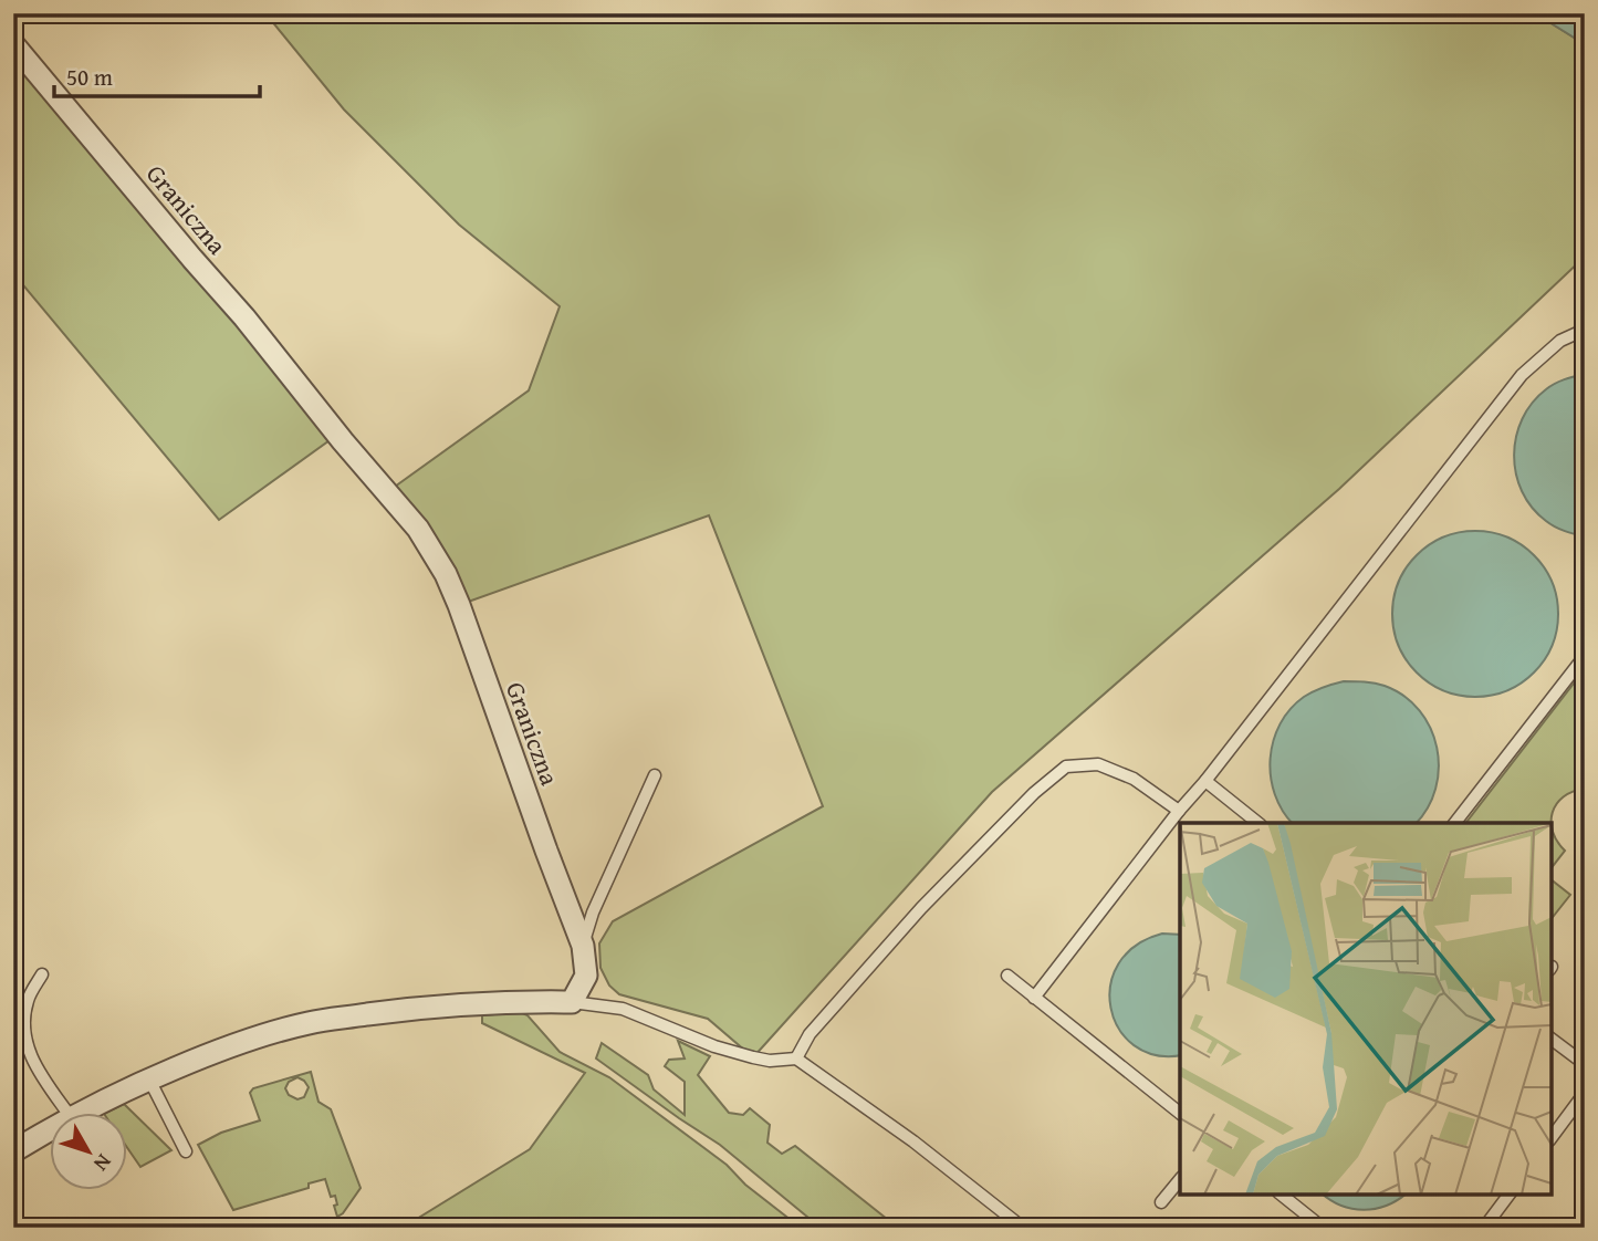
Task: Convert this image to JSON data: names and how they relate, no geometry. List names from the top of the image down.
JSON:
{
  "streets": {
    "street": ["Graniczna"]
  },
  "scale_bar": "50 m",
  "north": "bottom right"
}
